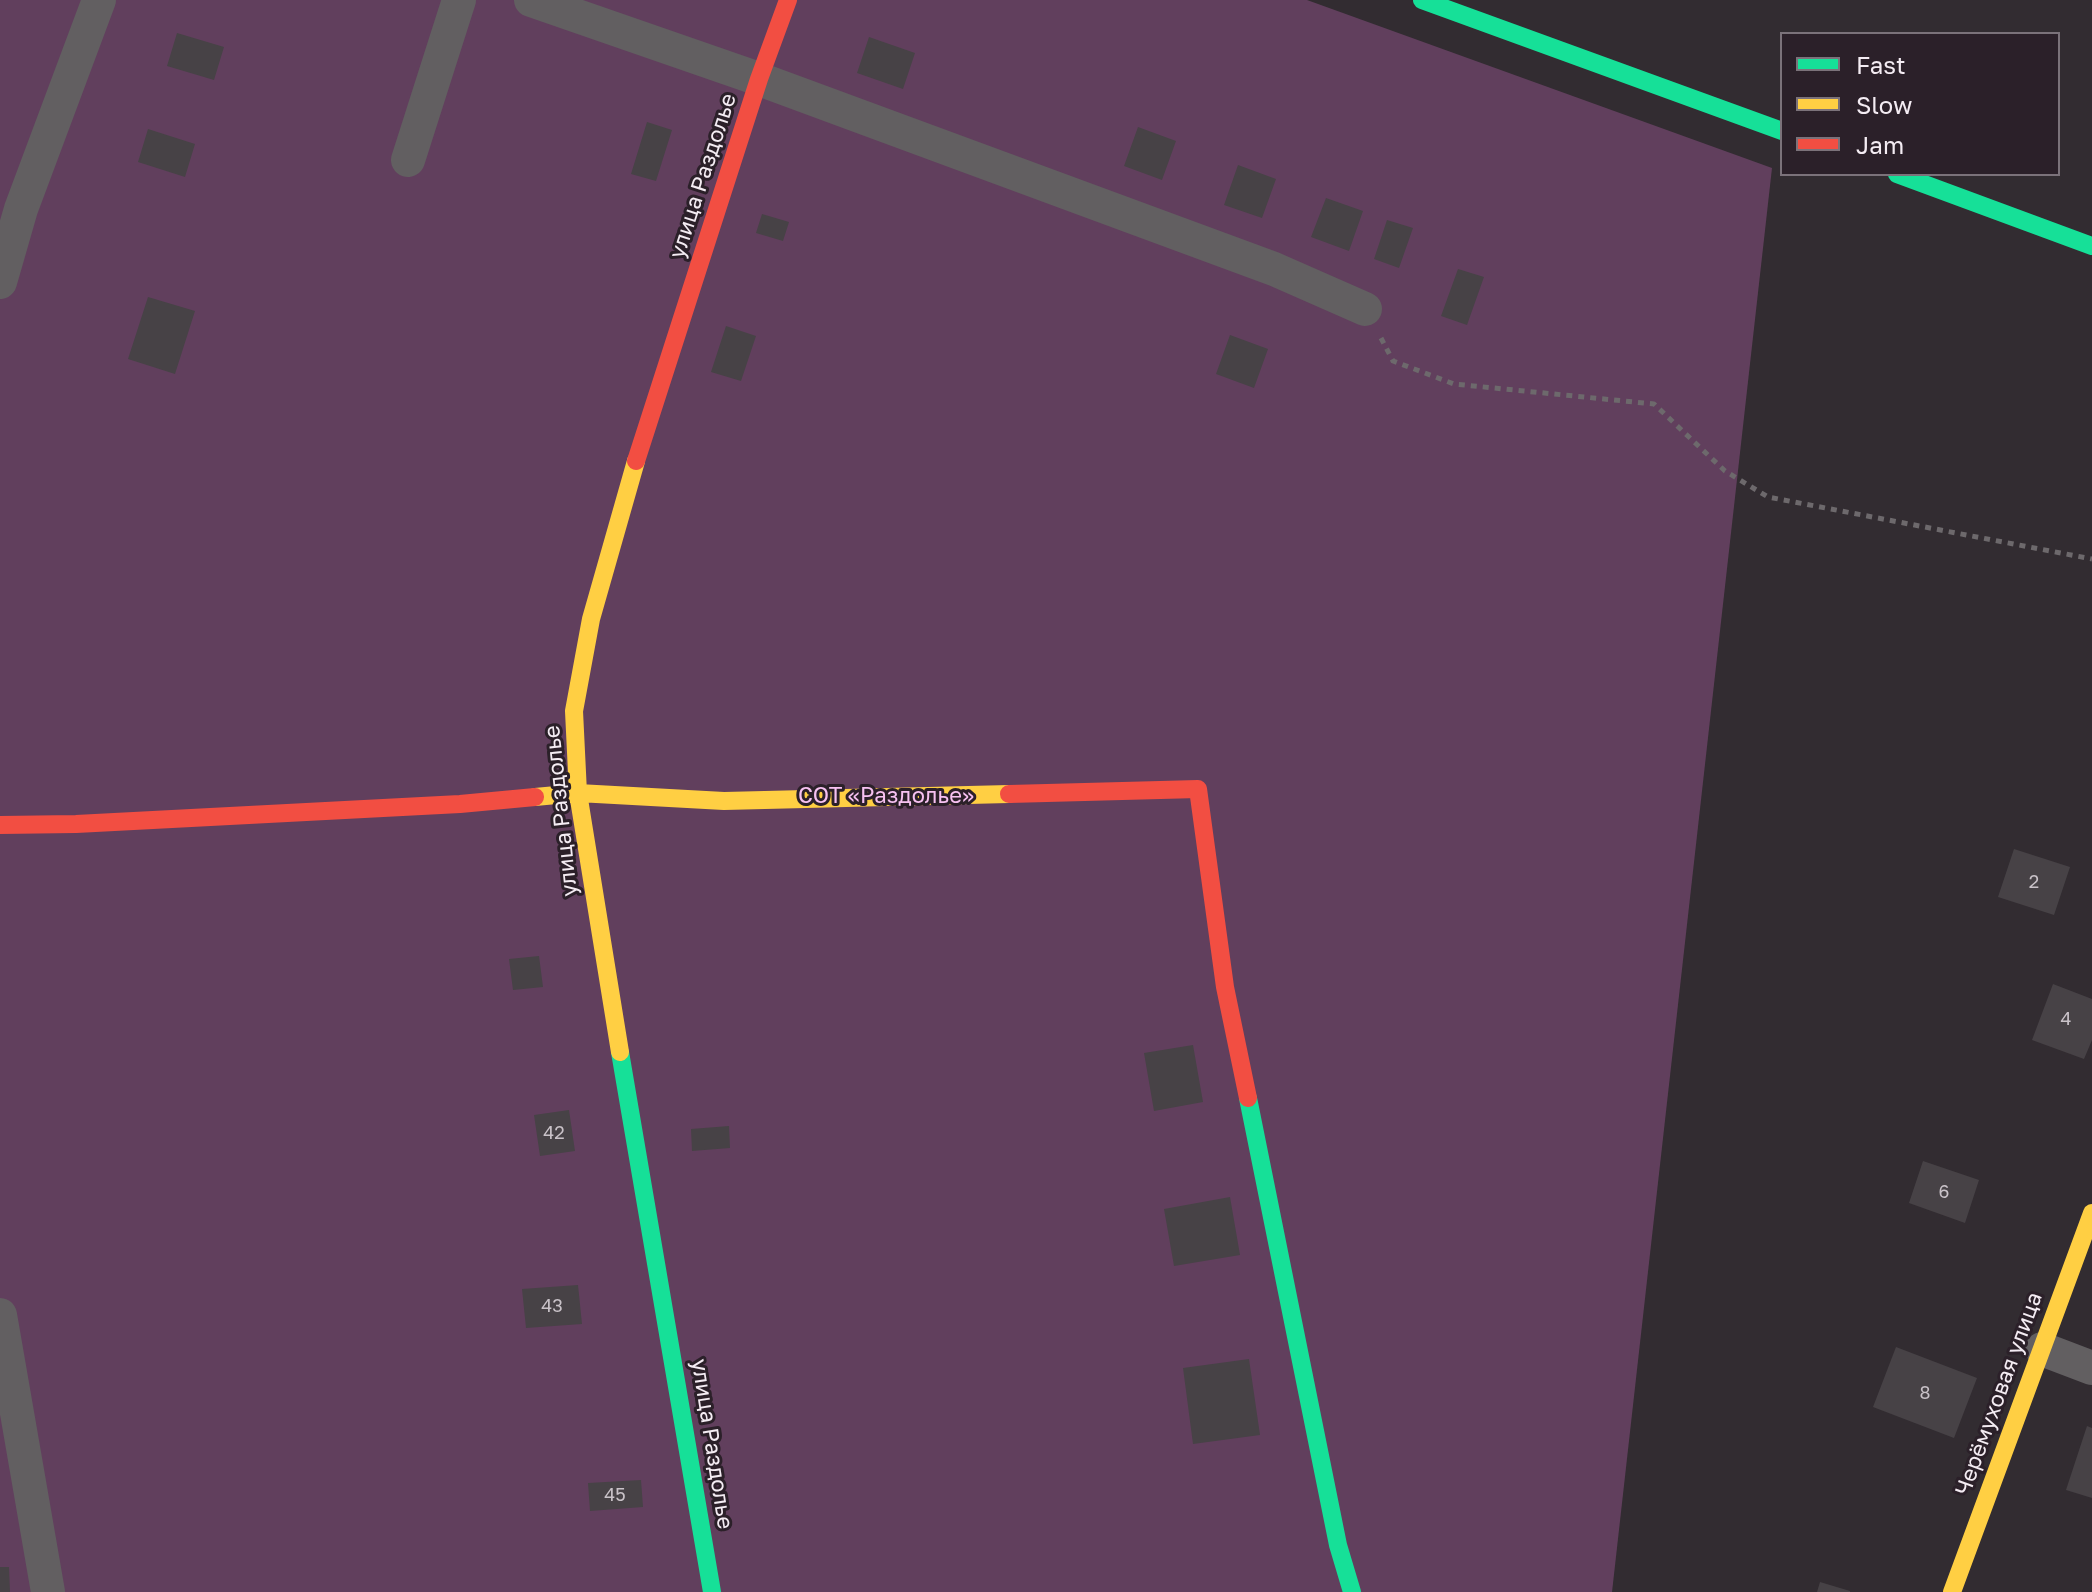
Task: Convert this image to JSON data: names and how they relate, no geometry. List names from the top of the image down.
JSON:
{
  "streets": {
    "street": ["улица Раздолье", "Черёмуховая улица"]
  },
  "parks": ["СОТ «Раздолье»"],
  "house_numbers": [
    "2",
    "4",
    "42",
    "6",
    "43",
    "8",
    "45"
  ],
  "legend": ["Fast", "Slow", "Jam"]
}
